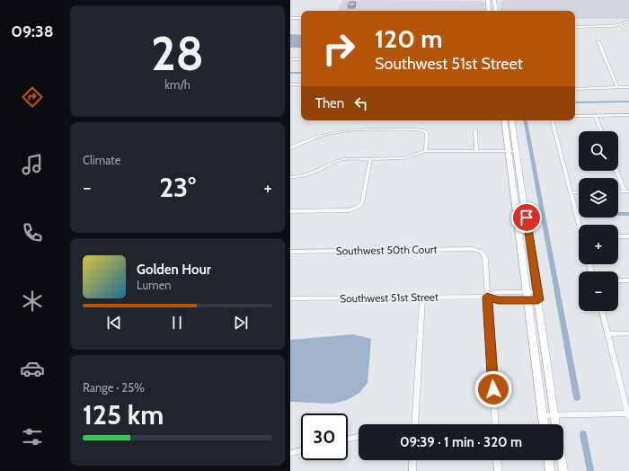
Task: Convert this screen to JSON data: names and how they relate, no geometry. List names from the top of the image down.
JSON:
{
  "streets": {
    "street": ["Southwest 50th Court", "Southwest 51st Street"]
  },
  "crossings": [
    ["Southwest 50th Court", "Southwest 51st Street"]
  ],
  "page": {
    "tabs": "09:38",
    "tile": [
      ["28", "km/h"],
      "Climate",
      ["Range · 25%", "125 km"]
    ],
    "turn": ["120 m", "Southwest 51st Street"],
    "then": "Then",
    "map_buttons": ["+", "−"],
    "heat": ["−", "23°", "+"],
    "song": ["Golden Hour", "Lumen"],
    "limit": "30",
    "trip": "09:39 · 1 min · 320 m"
  }
}
